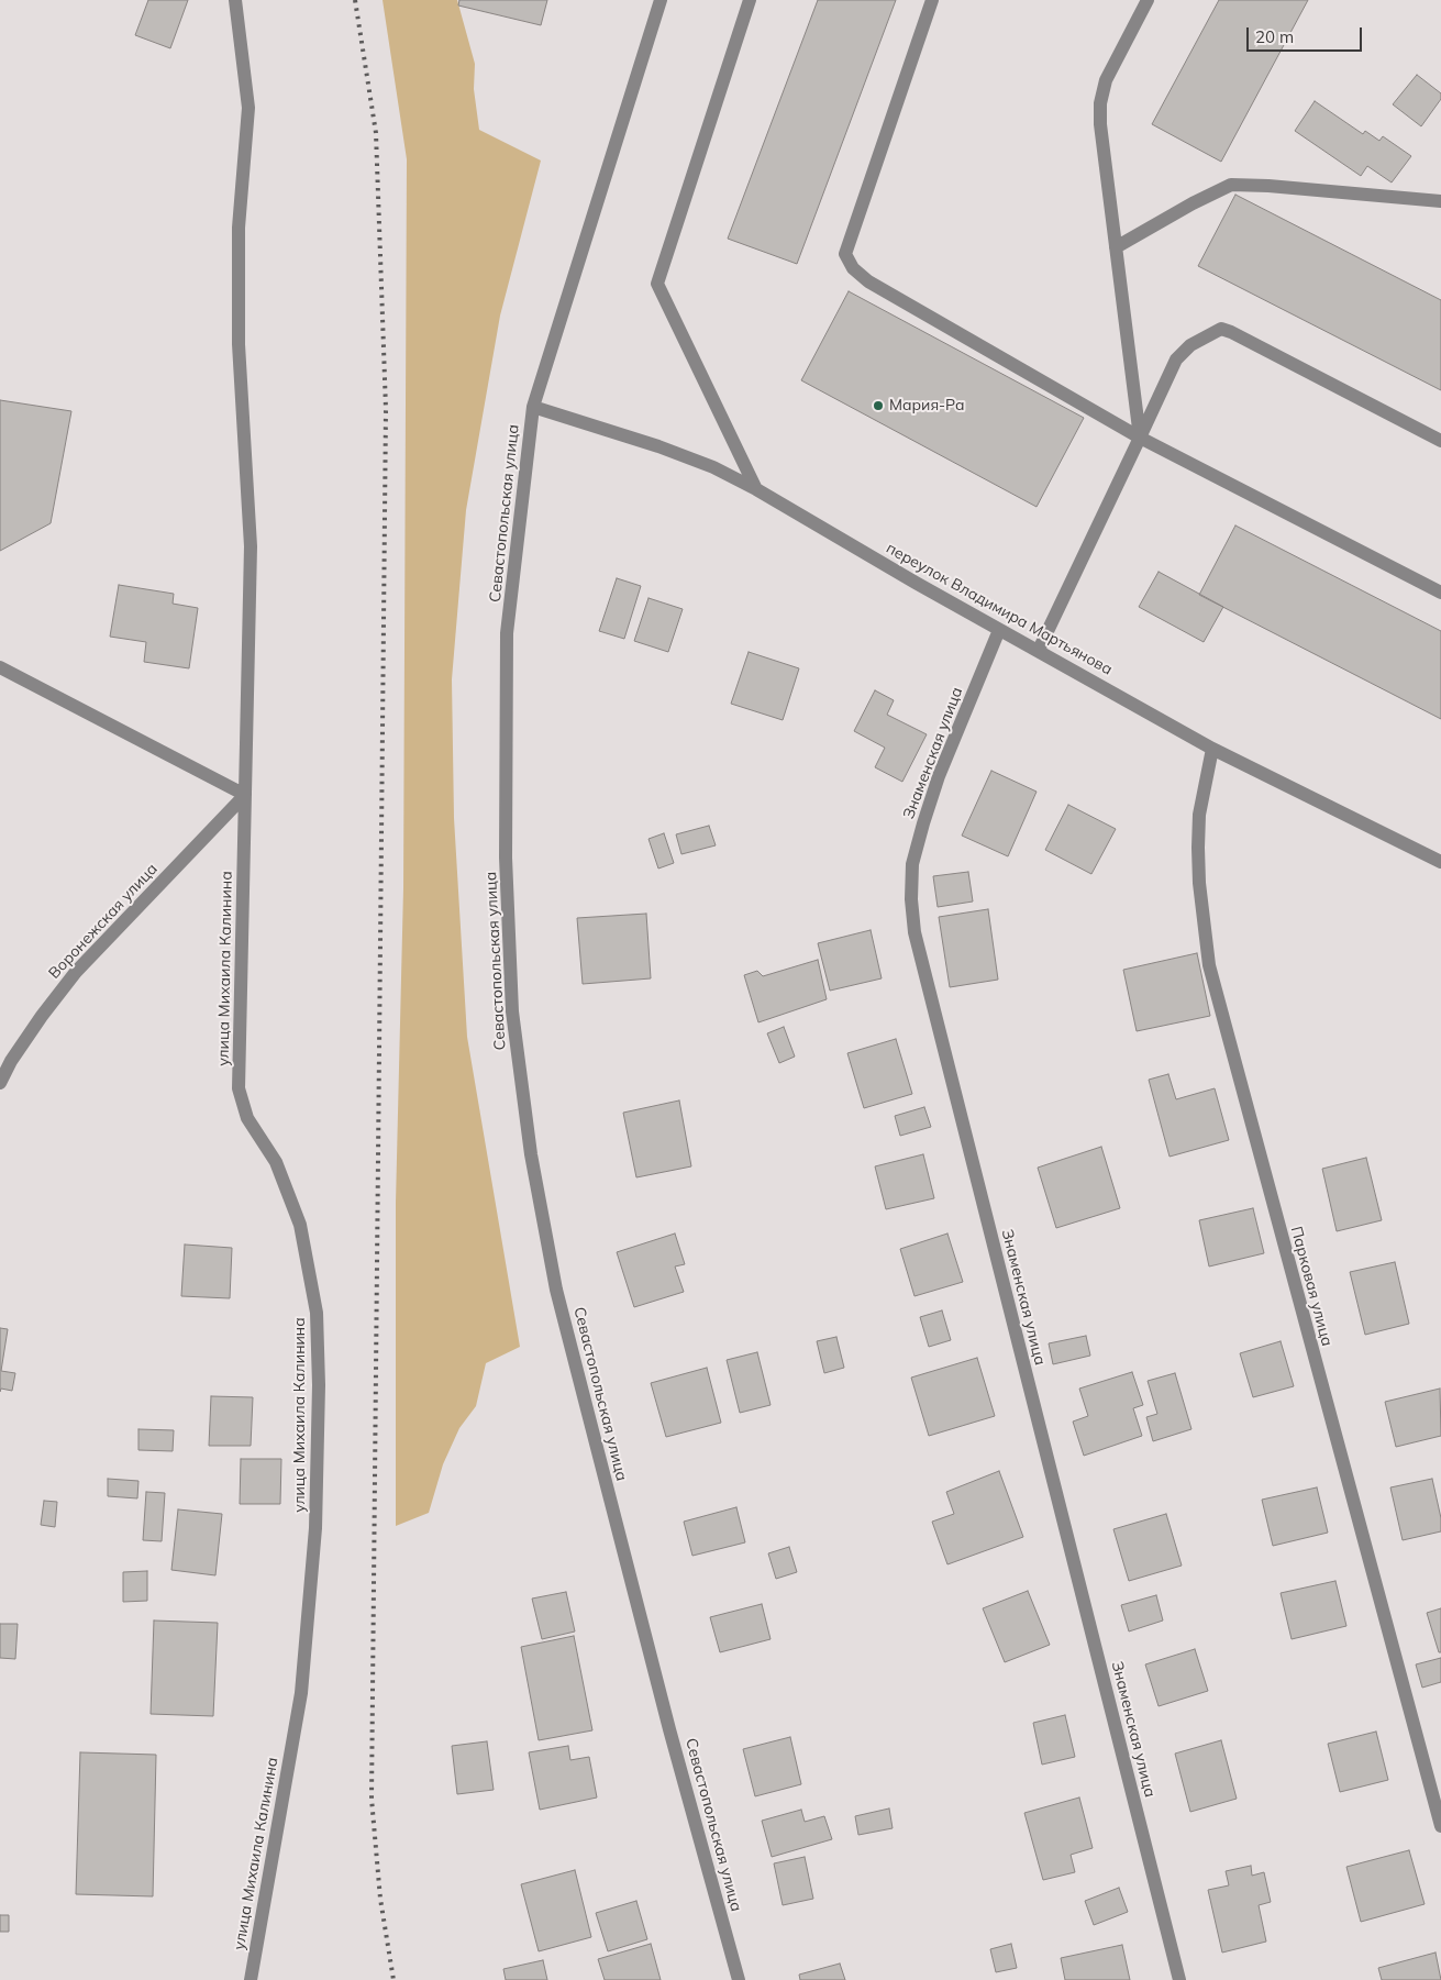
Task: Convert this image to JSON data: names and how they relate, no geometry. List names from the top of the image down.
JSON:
{
  "streets": {
    "street": [
      "Севастопольская улица",
      "переулок Владимира Мартьянова",
      "Знаменская улица",
      "Воронежская улица",
      "улица Михаила Калинина",
      "Парковая улица"
    ]
  },
  "crossings": [
    ["Севастопольская улица", "переулок Владимира Мартьянова"],
    ["переулок Владимира Мартьянова", "Знаменская улица"],
    ["переулок Владимира Мартьянова", "Парковая улица"],
    ["Воронежская улица", "улица Михаила Калинина"]
  ],
  "places": ["Мария-Ра"],
  "scale_bar": "20 m"
}
